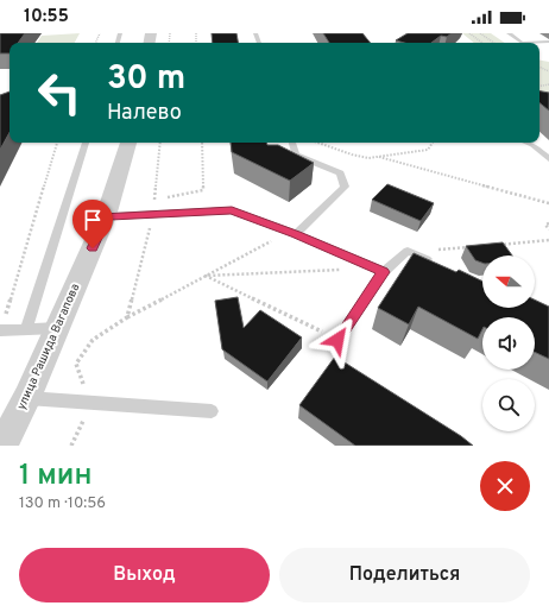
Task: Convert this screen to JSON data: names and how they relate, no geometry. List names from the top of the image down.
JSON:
{
  "streets": {
    "street": ["улица Рашида Вагапова"]
  },
  "north": "left",
  "page": {
    "status": "10:55",
    "turn": ["30 m", "Налево"],
    "heading": ["1 мин", "130 m · 10:56"],
    "buttons": ["Выход", "Поделиться"]
  }
}
